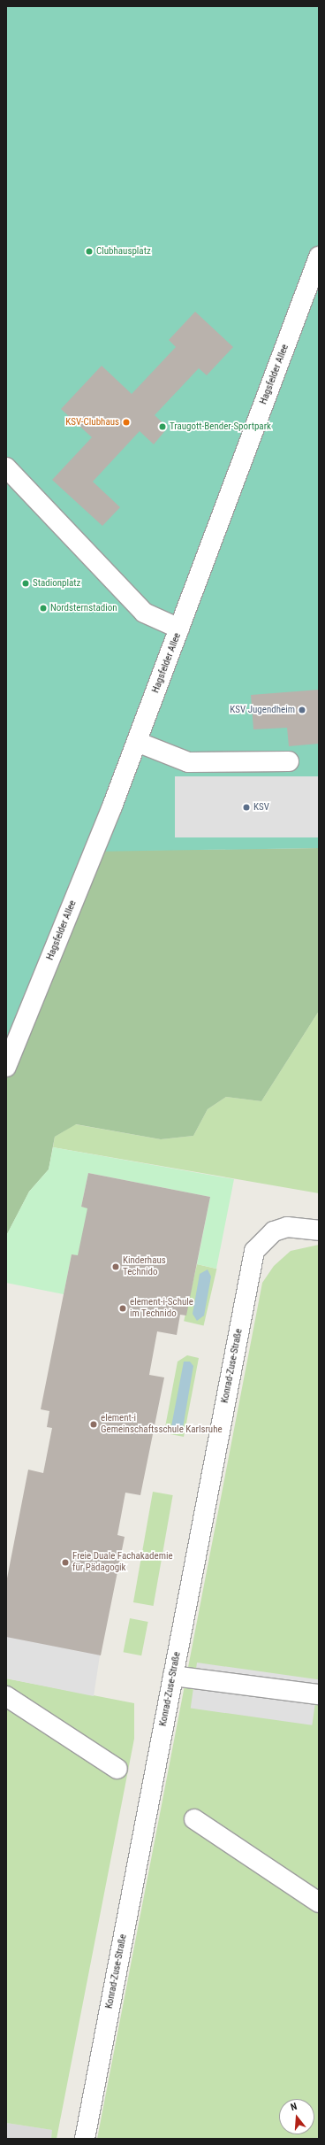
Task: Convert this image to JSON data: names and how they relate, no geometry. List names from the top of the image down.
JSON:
{
  "streets": {
    "street": ["Hagsfelder Allee", "Konrad-Zuse-Straße"]
  },
  "places": [
    "Clubhausplatz",
    "KSV-Clubhaus",
    "Traugott-Bender-Sportpark",
    "Stadionplatz",
    "Nordsternstadion",
    "KSV Jugendheim",
    "KSV",
    "Kinderhaus Technido",
    "element-i-Schule im Technido",
    "element-i Gemeinschaftsschule Karlsruhe",
    "Freie Duale Fachakademie für Pädagogik"
  ],
  "north": "top"
}
